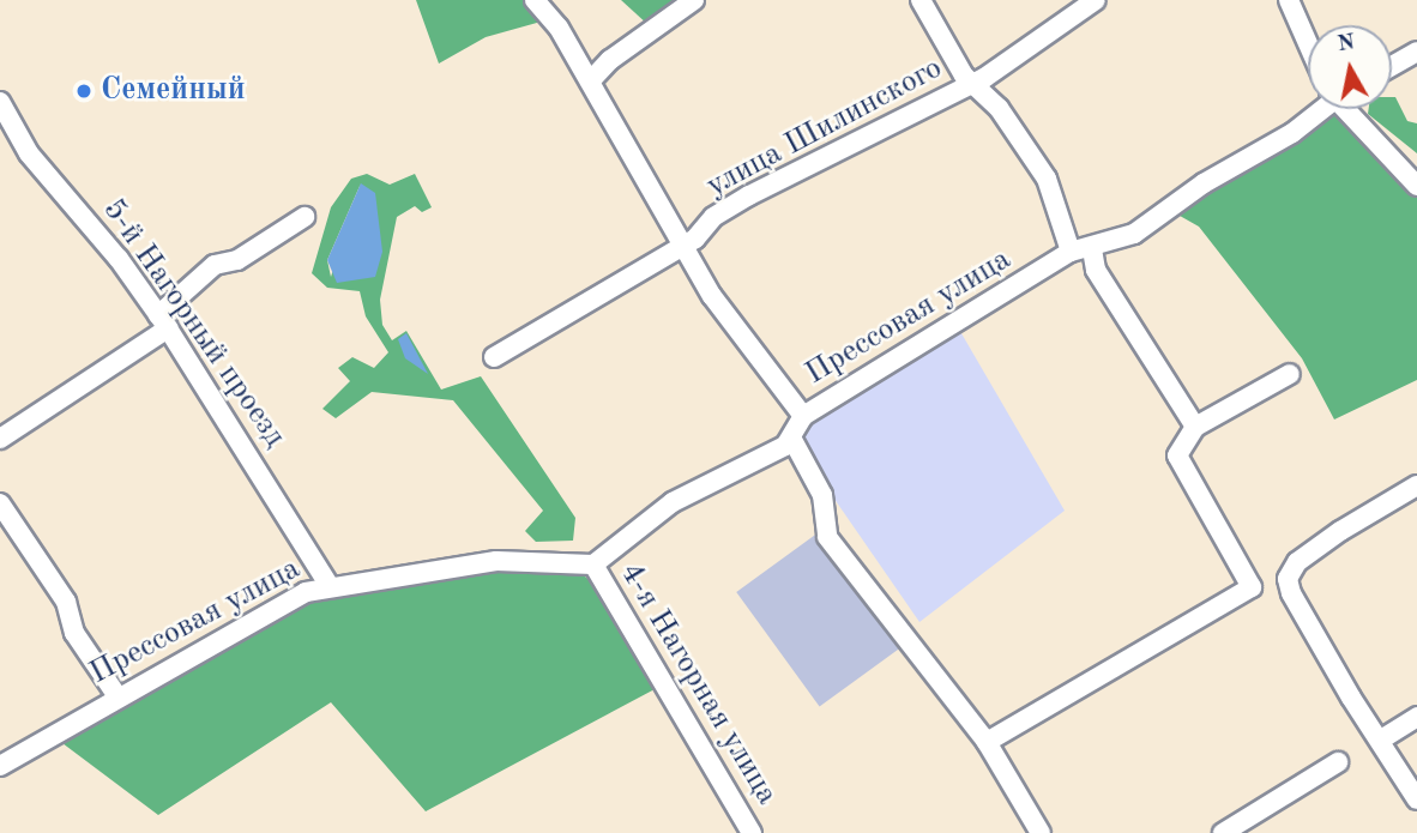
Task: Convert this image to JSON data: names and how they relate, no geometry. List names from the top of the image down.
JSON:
{
  "streets": {
    "street": [
      "улица Шилинского",
      "Прессовая улица",
      "5-й Нагорный проезд",
      "4-я Нагорная улица"
    ]
  },
  "crossings": [
    ["Прессовая улица", "5-й Нагорный проезд"],
    ["Прессовая улица", "4-я Нагорная улица"]
  ],
  "places": ["Семейный"],
  "north": "top"
}
